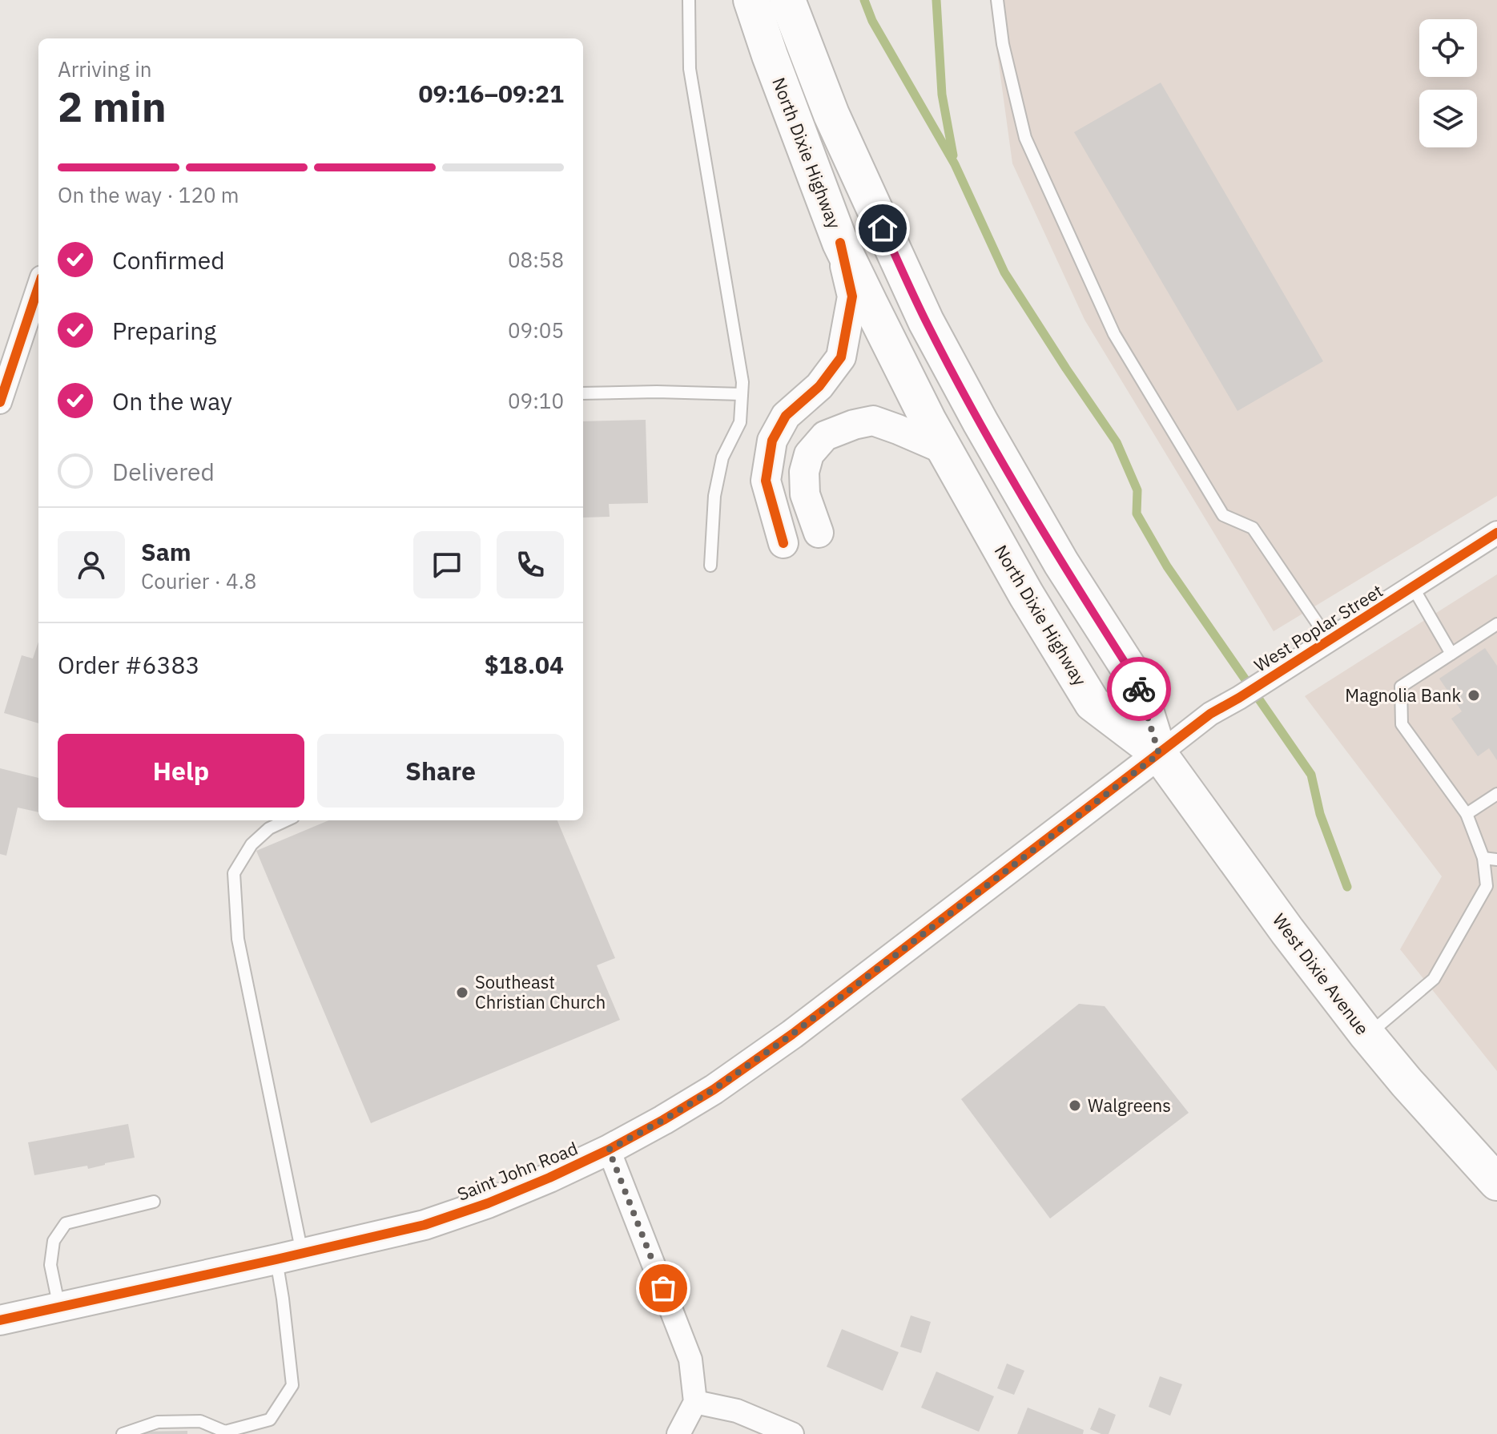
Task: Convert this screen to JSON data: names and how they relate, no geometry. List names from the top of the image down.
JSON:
{
  "streets": {
    "main road": ["North Dixie Highway", "West Dixie Avenue"],
    "street": ["West Poplar Street", "Saint John Road"]
  },
  "crossings": [
    ["North Dixie Highway", "West Poplar Street"],
    ["North Dixie Highway", "West Dixie Avenue"],
    ["North Dixie Highway", "Saint John Road"],
    ["West Poplar Street", "West Dixie Avenue"],
    ["West Poplar Street", "Saint John Road"],
    ["West Dixie Avenue", "Saint John Road"]
  ],
  "places": ["Magnolia Bank", "Southeast Christian Church", "Walgreens"],
  "page": {
    "heading": ["2 min", "Arriving in", "09:16–09:21"],
    "panel": [
      "Sam",
      "Courier · 4.8",
      "Order #6383",
      "$18.04"
    ],
    "bar": "On the way · 120 m",
    "list": [
      ["Confirmed", "08:58"],
      ["Preparing", "09:05"],
      ["On the way", "09:10"],
      "Delivered"
    ],
    "buttons": ["Help", "Share"]
  }
}
